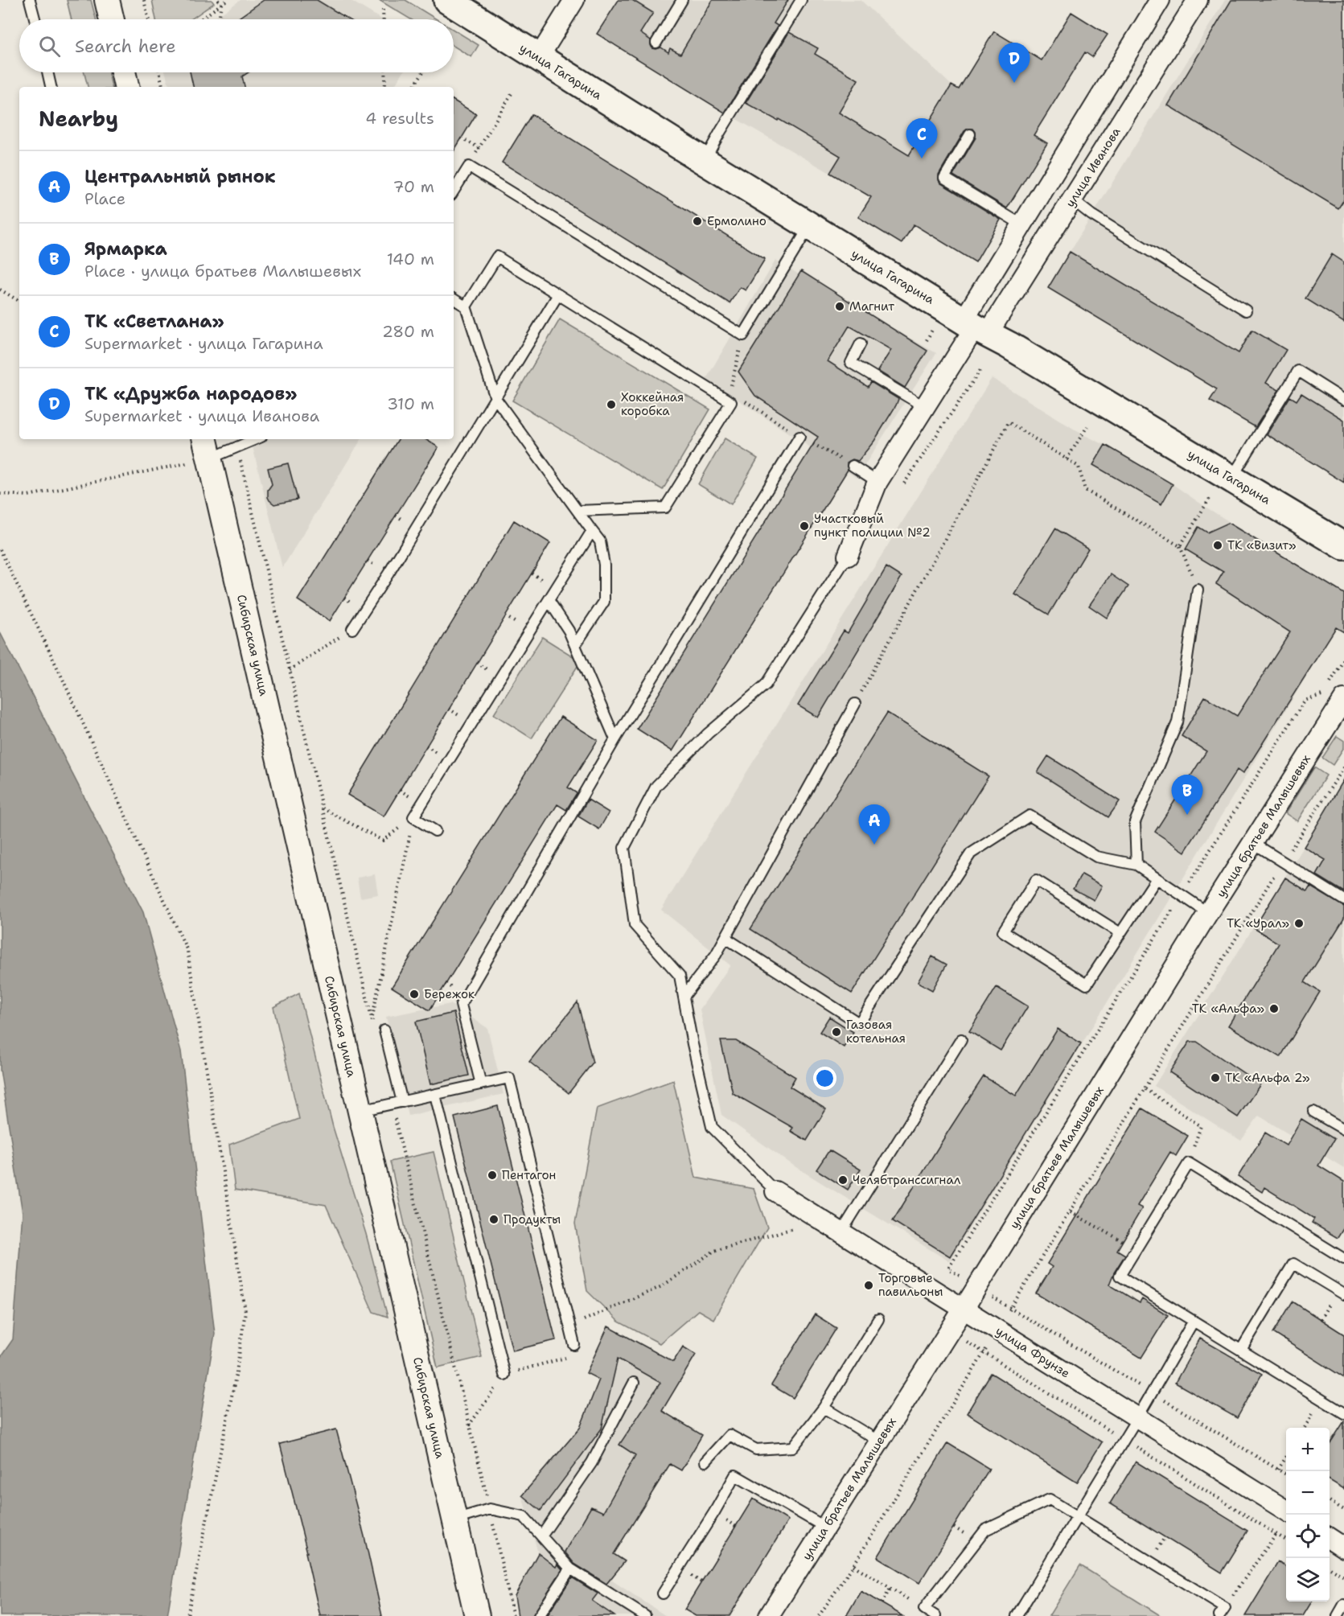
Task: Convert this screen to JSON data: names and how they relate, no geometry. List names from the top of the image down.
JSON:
{
  "streets": {
    "main road": ["улица Гагарина"],
    "street": [
      "улица Иванова",
      "Сибирская улица",
      "улица братьев Малышевых",
      "улица Фрунзе"
    ]
  },
  "crossings": [
    ["улица Гагарина", "улица Иванова"],
    ["улица братьев Малышевых", "улица Фрунзе"]
  ],
  "places": [
    "Ермолино",
    "Магнит",
    "Хоккейная коробка",
    "Участковый пункт полиции №2",
    "ТК «Визит»",
    "ТК «Урал»",
    "Бережок",
    "ТК «Альфа»",
    "Газовая котельная",
    "ТК «Альфа 2»",
    "Пентагон",
    "Челябтранссигнал",
    "Продукты",
    "Торговые павильоны"
  ],
  "page": {
    "search": "Search here",
    "pins": [
      "D",
      "C",
      "B",
      "A"
    ],
    "heading": ["Nearby", "4 results"],
    "list": [
      {
        "mark": "A",
        "name": "Центральный рынок",
        "note": "Place",
        "value": "70 m"
      },
      {
        "mark": "B",
        "name": "Ярмарка",
        "note": "Place · улица братьев Малышевых",
        "value": "140 m"
      },
      {
        "mark": "C",
        "name": "ТК «Светлана»",
        "note": "Supermarket · улица Гагарина",
        "value": "280 m"
      },
      {
        "mark": "D",
        "name": "ТК «Дружба народов»",
        "note": "Supermarket · улица Иванова",
        "value": "310 m"
      }
    ],
    "map_buttons": ["+", "−"]
  }
}
